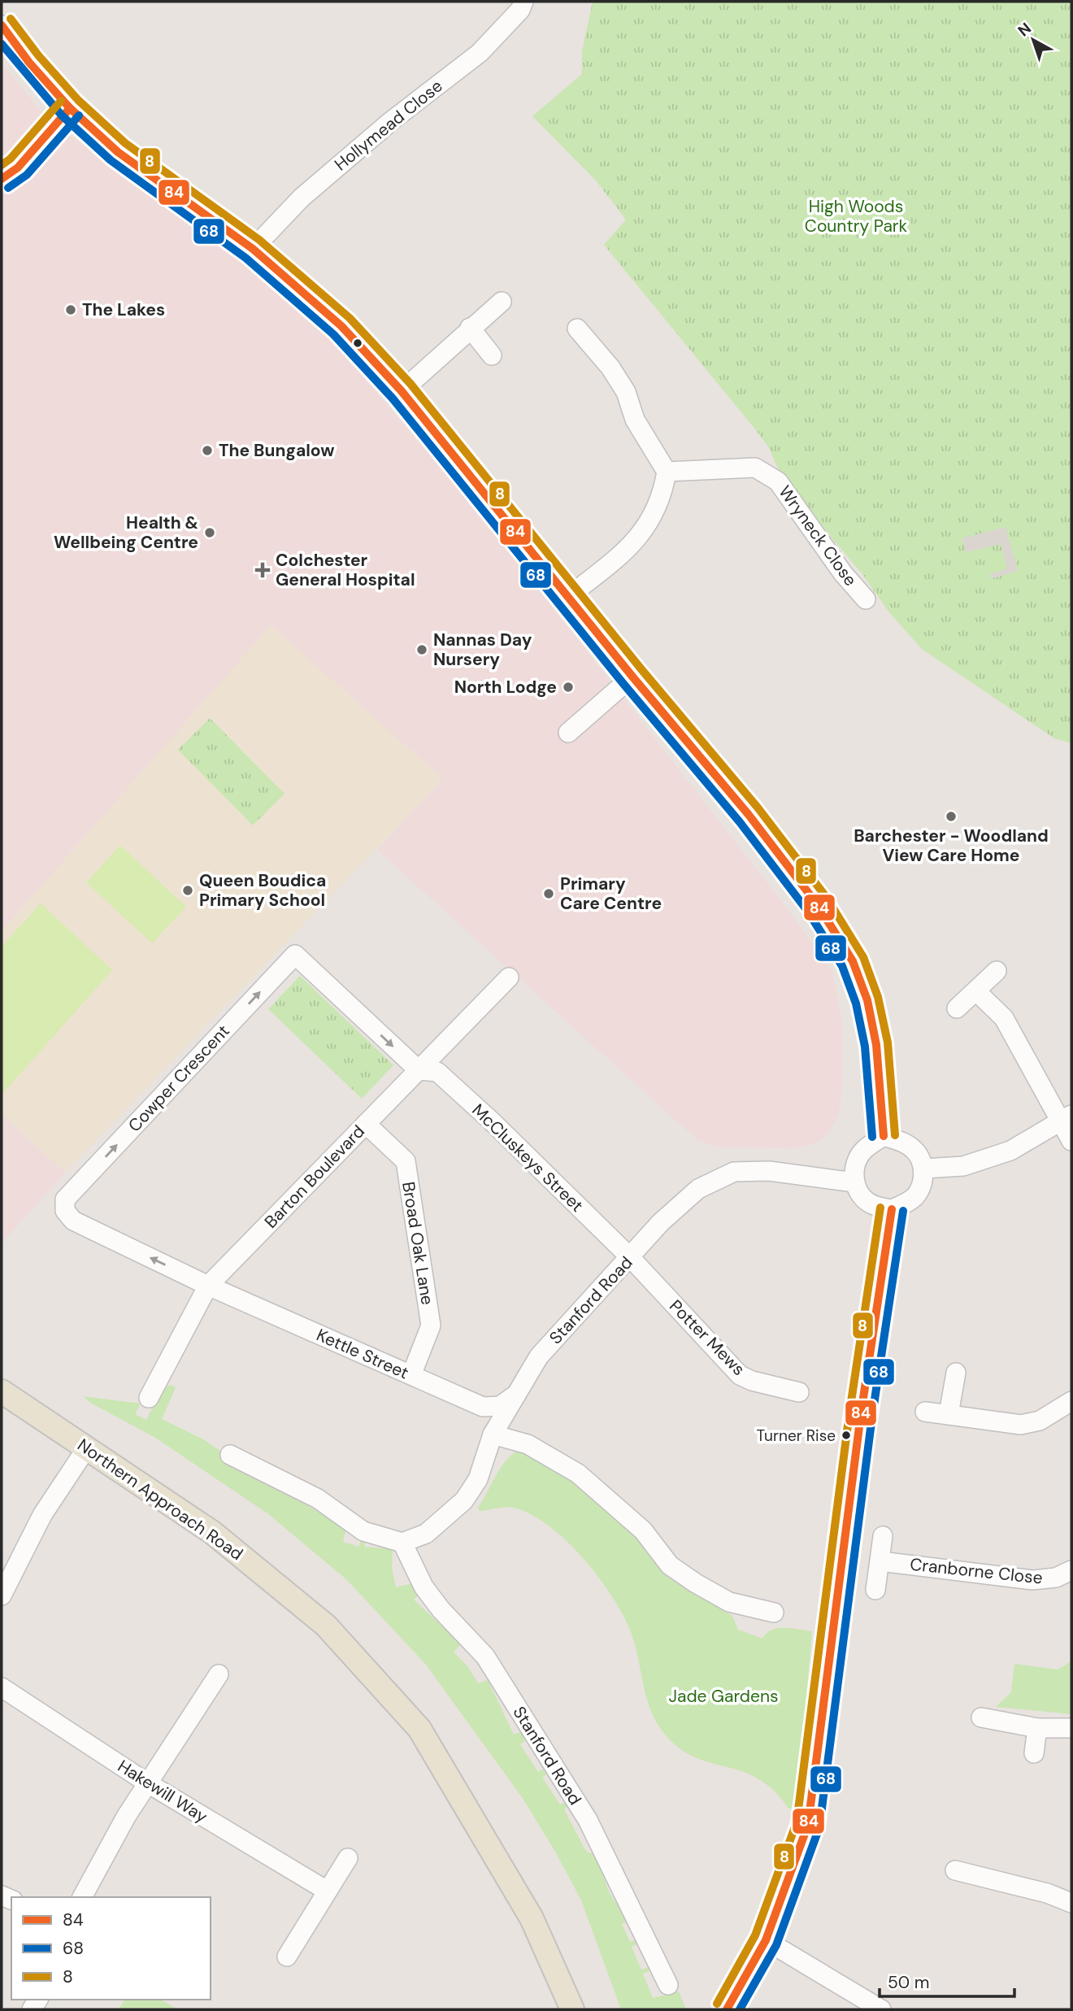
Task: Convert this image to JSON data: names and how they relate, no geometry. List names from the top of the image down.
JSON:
{
  "streets": {
    "main road": ["Northern Approach Road"],
    "street": [
      "Hollymead Close",
      "Wryneck Close",
      "Cowper Crescent",
      "McCluskeys Street",
      "Barton Boulevard",
      "Broad Oak Lane",
      "Stanford Road",
      "Potter Mews",
      "Kettle Street",
      "Cranborne Close",
      "Hakewill Way"
    ]
  },
  "crossings": [
    ["Cowper Crescent", "McCluskeys Street"],
    ["Cowper Crescent", "Barton Boulevard"],
    ["Cowper Crescent", "Kettle Street"],
    ["McCluskeys Street", "Barton Boulevard"],
    ["McCluskeys Street", "Stanford Road"],
    ["McCluskeys Street", "Potter Mews"],
    ["Barton Boulevard", "Broad Oak Lane"],
    ["Barton Boulevard", "Kettle Street"],
    ["Broad Oak Lane", "Kettle Street"],
    ["Stanford Road", "Potter Mews"],
    ["Stanford Road", "Kettle Street"]
  ],
  "parks": ["High Woods Country Park", "Jade Gardens"],
  "places": {
    "other": [
      "The Lakes",
      "The Bungalow",
      "Health & Wellbeing Centre",
      "Nannas Day Nursery",
      "North Lodge",
      "Barchester - Woodland View Care Home",
      "Queen Boudica Primary School",
      "Primary Care Centre",
      "Turner Rise"
    ],
    "health": ["Colchester General Hospital"]
  },
  "lines": ["transit line 8", "transit line 84", "transit line 68"],
  "legend": ["84", "68", "8"],
  "scale_bar": "50 m",
  "north": "top left"
}
